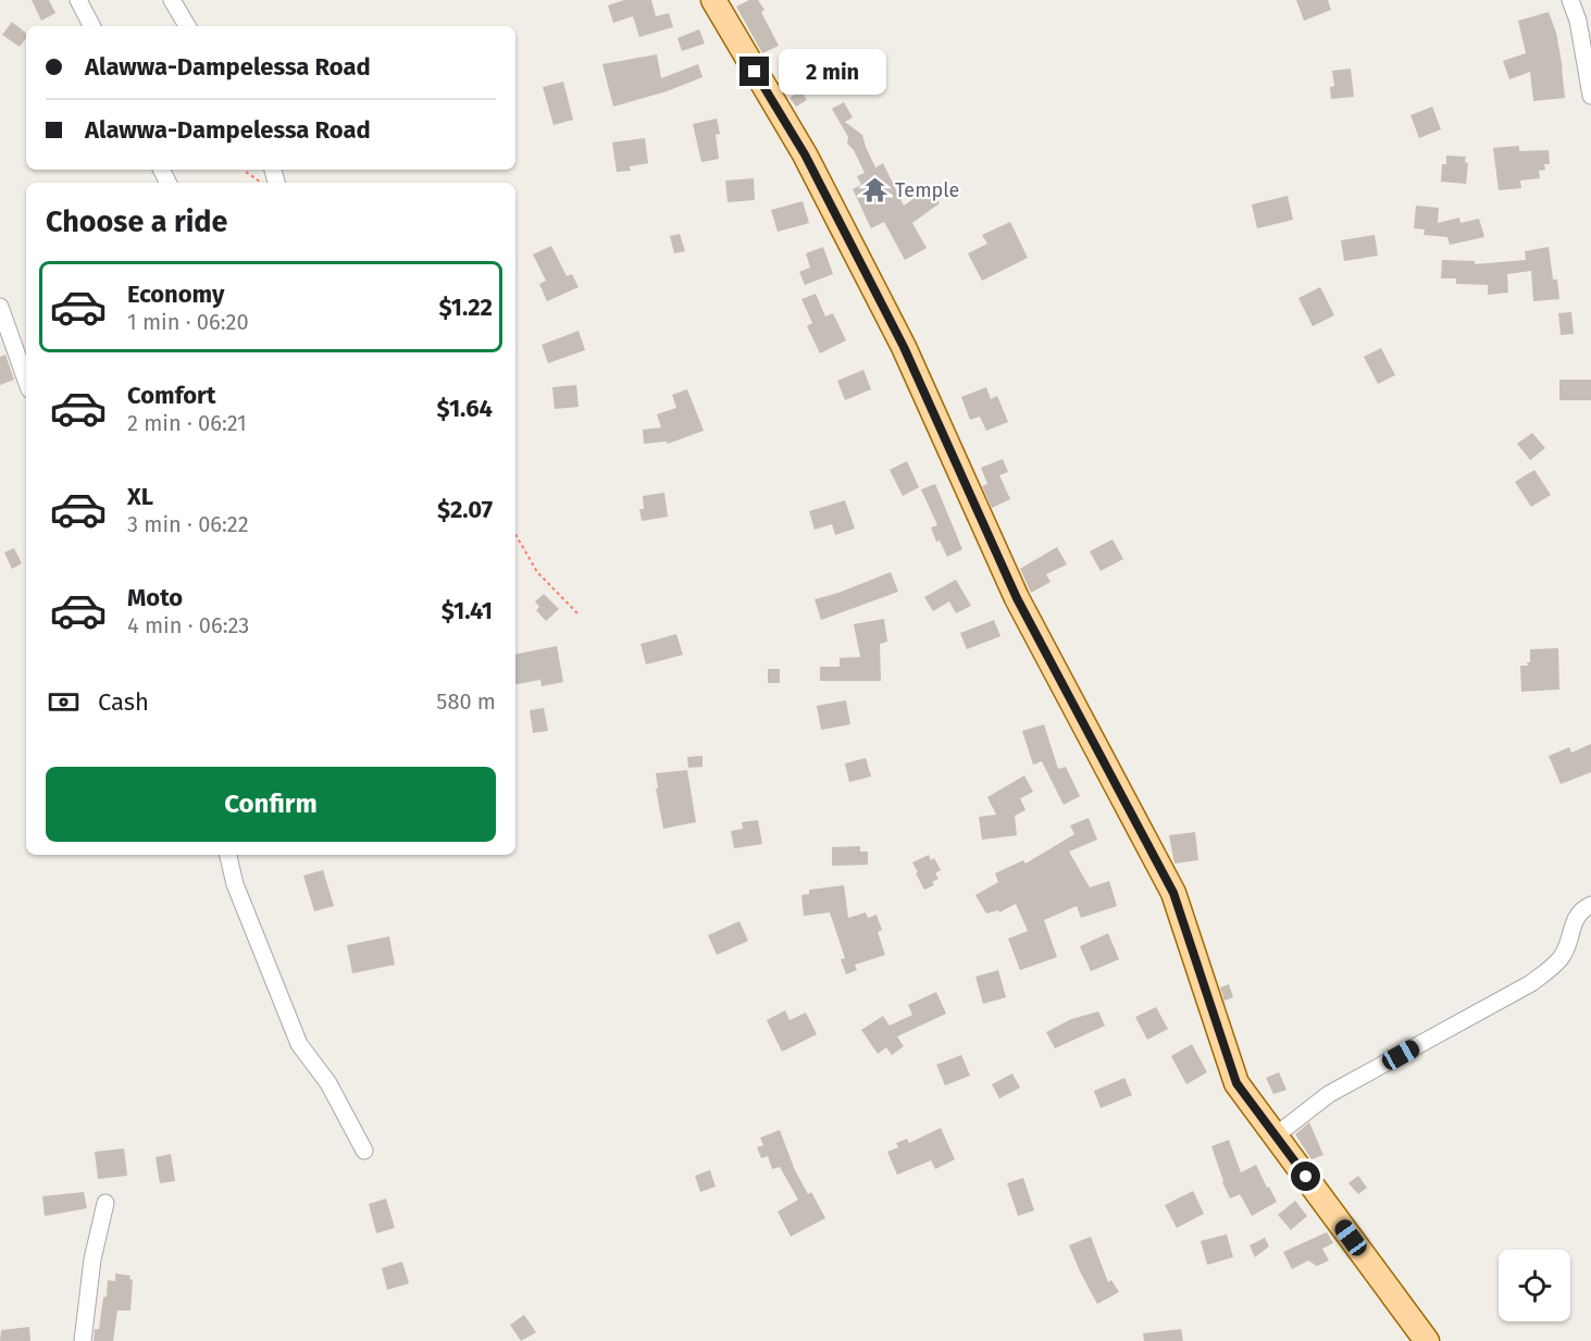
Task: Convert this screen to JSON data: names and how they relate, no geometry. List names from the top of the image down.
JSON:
{
  "places": {
    "temple": ["Temple"]
  },
  "page": {
    "banner": ["Alawwa-Dampelessa Road", "Alawwa-Dampelessa Road"],
    "bubble": "2 min",
    "heading": "Choose a ride",
    "list": [
      {
        "name": "Economy",
        "note": "1 min · 06:20",
        "value": "$1.22"
      },
      {
        "name": "Comfort",
        "note": "2 min · 06:21",
        "value": "$1.64"
      },
      {
        "name": "XL",
        "note": "3 min · 06:22",
        "value": "$2.07"
      },
      {
        "name": "Moto",
        "note": "4 min · 06:23",
        "value": "$1.41"
      }
    ],
    "pay": ["Cash", "580 m"],
    "buttons": "Confirm"
  }
}
